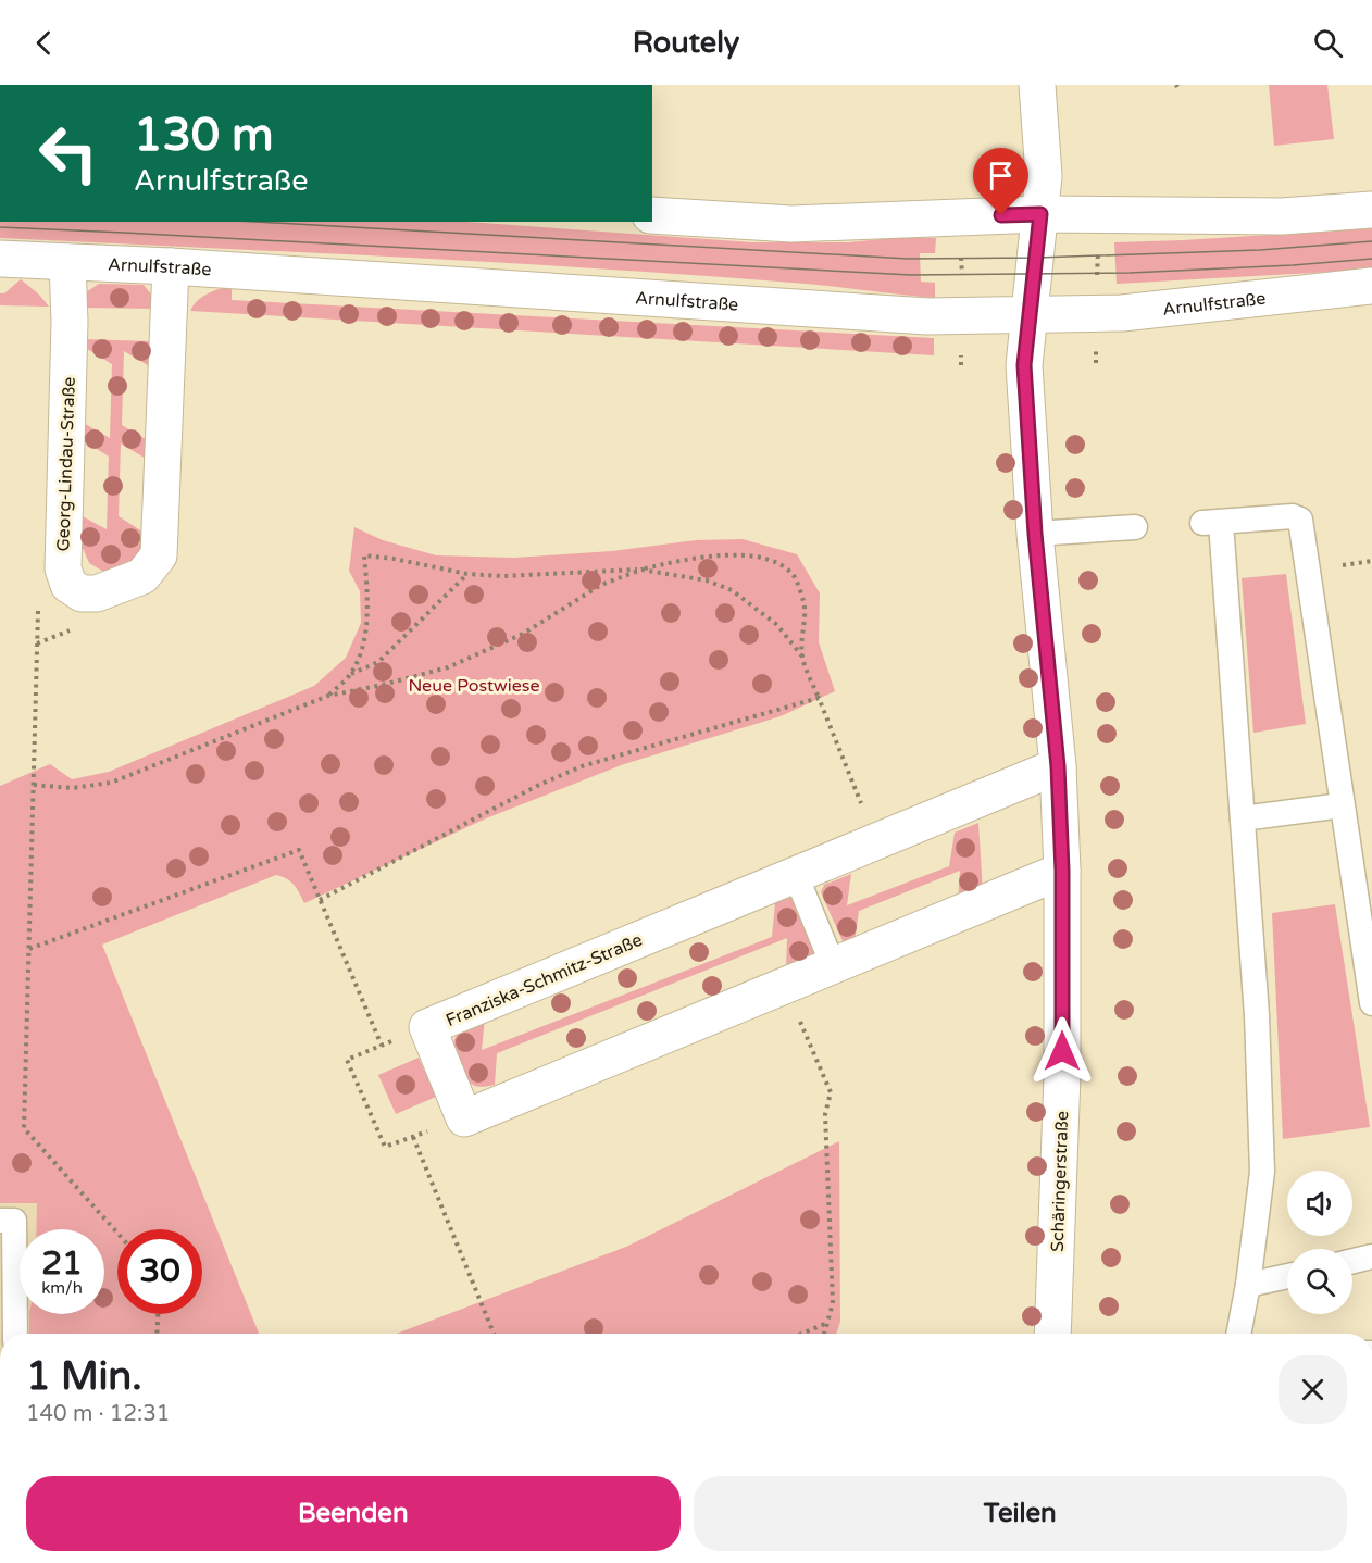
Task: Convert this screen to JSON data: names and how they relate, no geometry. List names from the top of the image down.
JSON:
{
  "streets": {
    "street": [
      "Arnulfstraße",
      "Georg-Lindau-Straße",
      "Franziska-Schmitz-Straße",
      "Schäringerstraße"
    ]
  },
  "crossings": [
    ["Arnulfstraße", "Georg-Lindau-Straße"],
    ["Arnulfstraße", "Schäringerstraße"],
    ["Franziska-Schmitz-Straße", "Schäringerstraße"]
  ],
  "parks": ["Neue Postwiese"],
  "page": {
    "header": "Routely",
    "turn": ["130 m", "Arnulfstraße"],
    "speed": "21 km/h",
    "limit": "30",
    "heading": ["1 Min.", "140 m · 12:31"],
    "buttons": ["Beenden", "Teilen"]
  }
}
